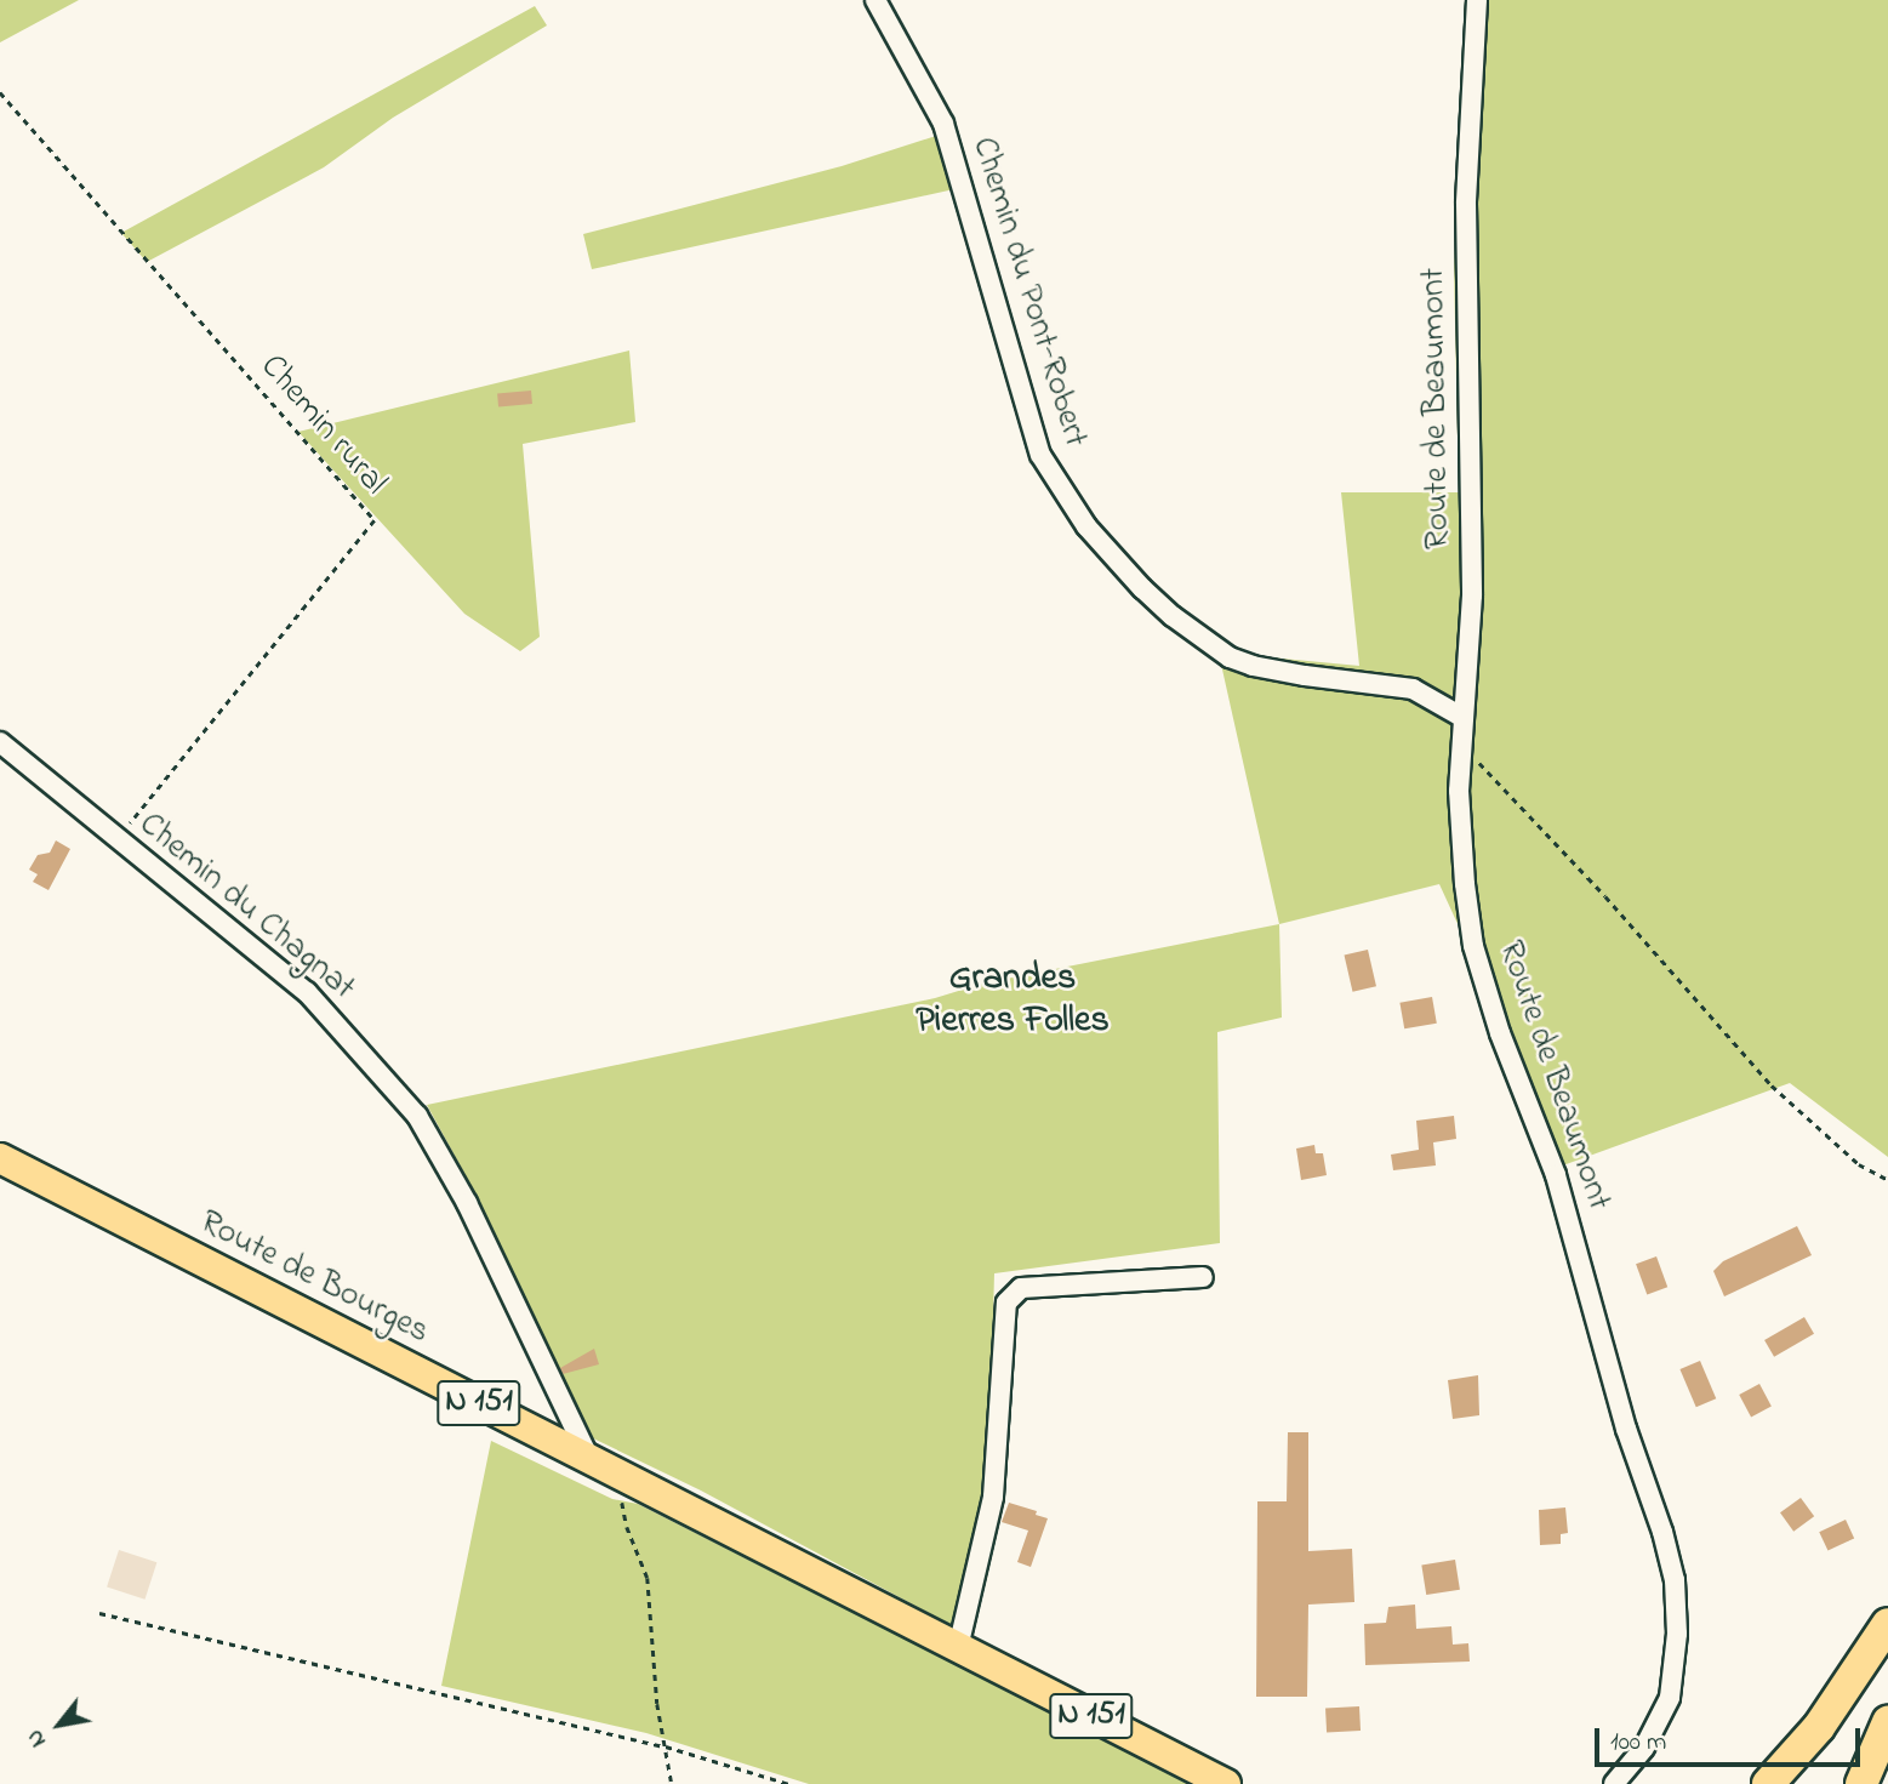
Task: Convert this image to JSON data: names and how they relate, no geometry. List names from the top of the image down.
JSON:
{
  "streets": {
    "main road": ["Route de Bourges", "N 151"],
    "street": ["Chemin du Pont-Robert", "Route de Beaumont", "Chemin du Chagnat"],
    "path": ["Chemin rural"]
  },
  "crossings": [
    ["Chemin du Pont-Robert", "Route de Beaumont"],
    ["Chemin rural", "Chemin du Chagnat"],
    ["Chemin du Chagnat", "Route de Bourges"],
    ["Route de Bourges", "N 151"]
  ],
  "districts": ["Grandes Pierres Folles"],
  "scale_bar": "100 m",
  "north": "bottom left"
}
